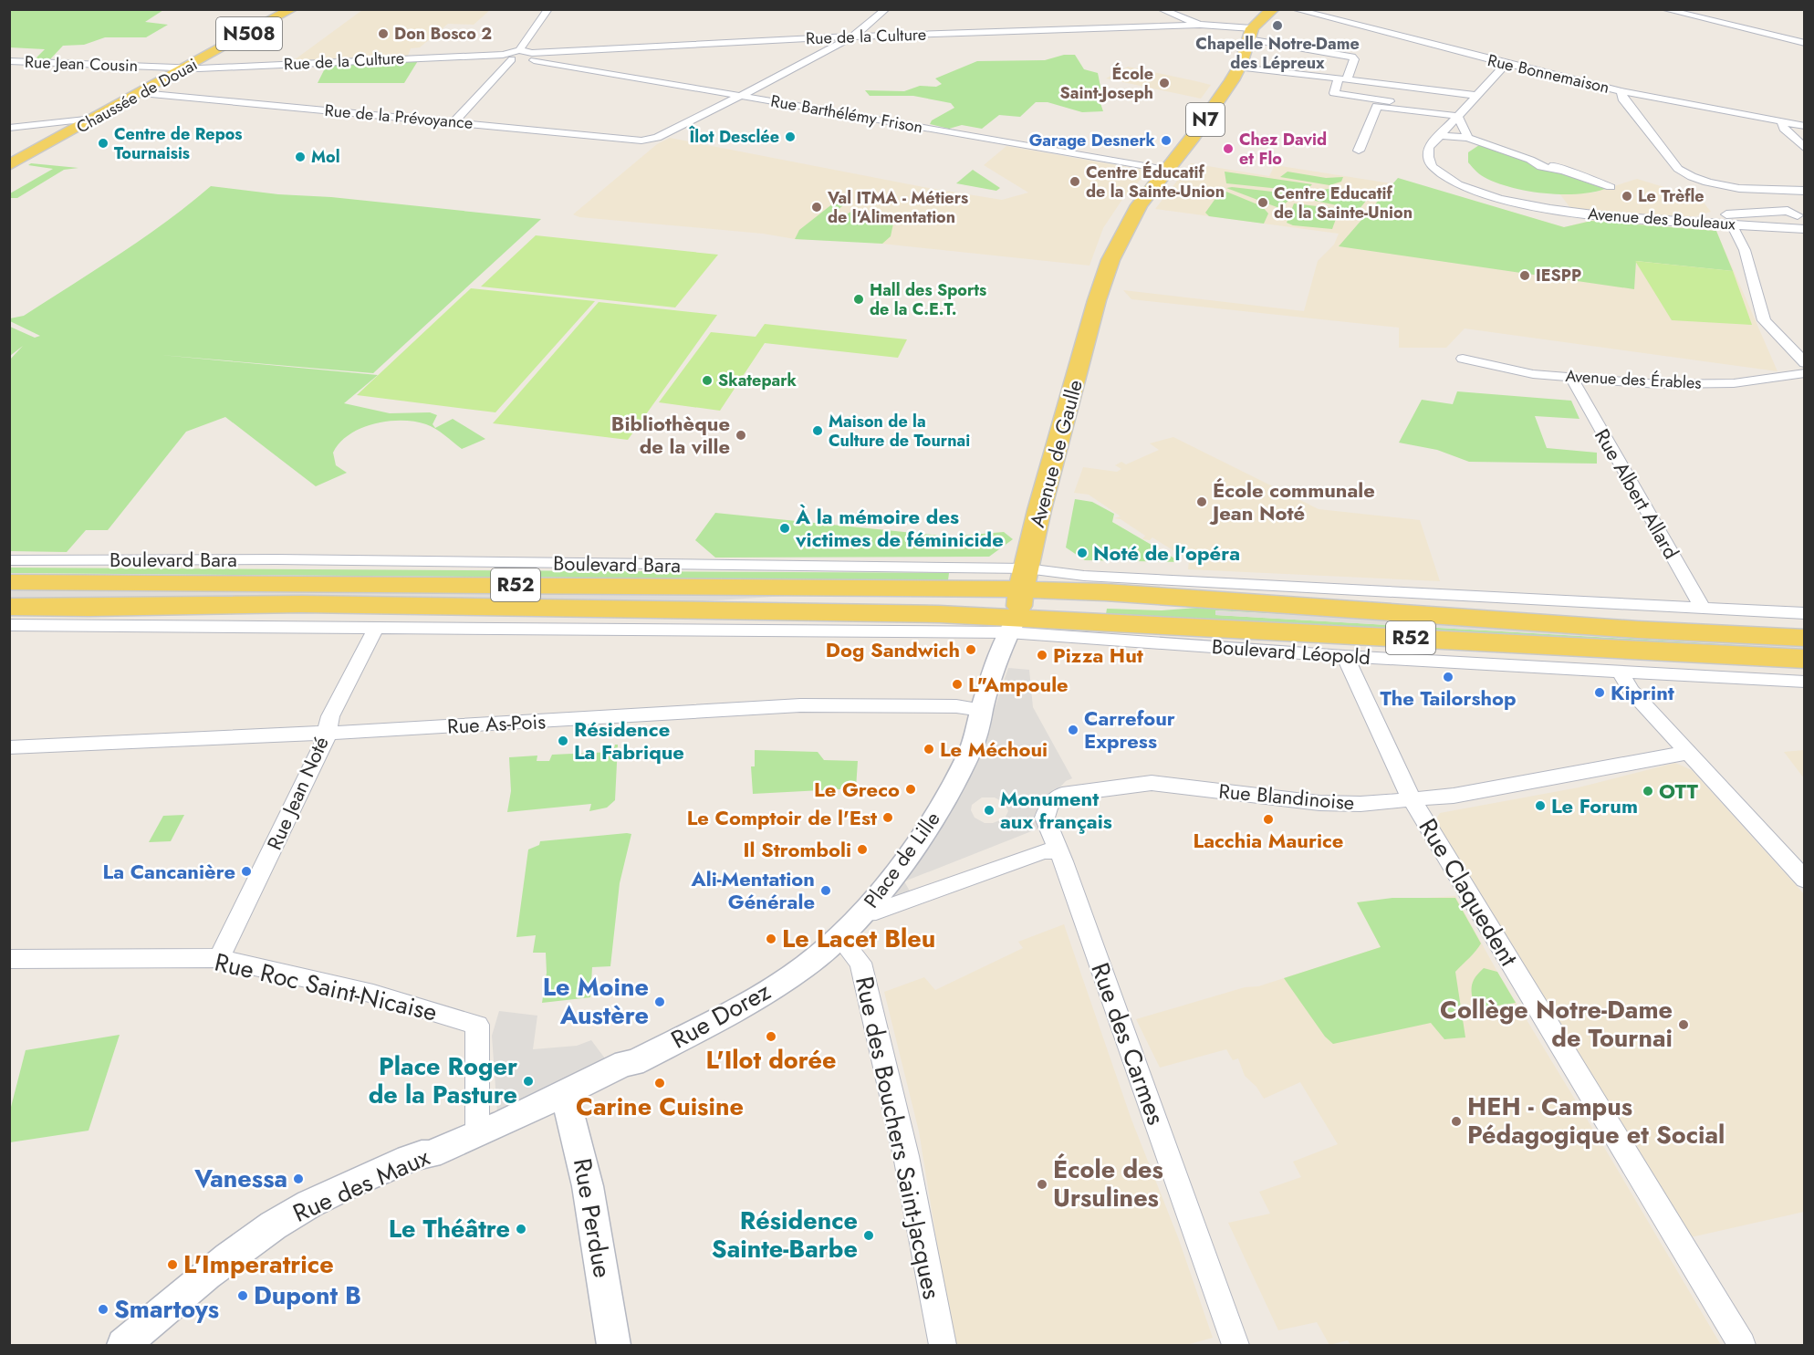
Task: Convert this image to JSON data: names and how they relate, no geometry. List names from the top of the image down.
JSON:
{
  "streets": {
    "main road": [
      "N508",
      "Chaussée de Douai",
      "N7",
      "Avenue de Gaulle",
      "Boulevard Bara",
      "R52",
      "Boulevard Léopold"
    ],
    "street": [
      "Rue de la Culture",
      "Rue Jean Cousin",
      "Rue Bonnemaison",
      "Rue Barthélémy Frison",
      "Rue de la Prévoyance",
      "Avenue des Bouleaux",
      "Avenue des Érables",
      "Rue Albert Allard",
      "Rue As-Pois",
      "Rue Jean Noté",
      "Rue Blandinoise",
      "Place de Lille",
      "Rue Claquedent",
      "Rue Roc Saint-Nicaise",
      "Rue Dorez",
      "Rue des Carmes",
      "Rue des Bouchers Saint-Jacques",
      "Rue des Maux",
      "Rue Perdue"
    ]
  },
  "crossings": [
    ["Rue de la Culture", "Rue Jean Cousin"],
    ["Rue de la Culture", "Chaussée de Douai"],
    ["Rue de la Culture", "Rue Barthélémy Frison"],
    ["Rue Jean Cousin", "Chaussée de Douai"],
    ["Rue Bonnemaison", "Avenue des Bouleaux"],
    ["Chaussée de Douai", "Rue de la Prévoyance"],
    ["Rue Barthélémy Frison", "Rue de la Prévoyance"],
    ["Rue Barthélémy Frison", "N7"],
    ["Rue Barthélémy Frison", "Avenue de Gaulle"],
    ["N7", "Avenue de Gaulle"],
    ["Avenue des Érables", "Rue Albert Allard"],
    ["Avenue de Gaulle", "Boulevard Bara"],
    ["Avenue de Gaulle", "R52"],
    ["Avenue de Gaulle", "Boulevard Léopold"],
    ["Avenue de Gaulle", "Place de Lille"],
    ["Boulevard Bara", "R52"],
    ["Boulevard Bara", "Boulevard Léopold"],
    ["Boulevard Bara", "Place de Lille"],
    ["R52", "Boulevard Léopold"],
    ["R52", "Place de Lille"],
    ["Boulevard Léopold", "Place de Lille"],
    ["Boulevard Léopold", "Rue Claquedent"],
    ["Rue As-Pois", "Rue Jean Noté"],
    ["Rue As-Pois", "Place de Lille"],
    ["Rue Jean Noté", "Rue Roc Saint-Nicaise"],
    ["Rue Blandinoise", "Rue Claquedent"],
    ["Rue Blandinoise", "Rue des Carmes"],
    ["Place de Lille", "Rue Dorez"],
    ["Place de Lille", "Rue des Carmes"],
    ["Rue Roc Saint-Nicaise", "Rue des Maux"],
    ["Rue Dorez", "Rue des Bouchers Saint-Jacques"],
    ["Rue Dorez", "Rue des Maux"],
    ["Rue Dorez", "Rue Perdue"],
    ["Rue des Maux", "Rue Perdue"]
  ],
  "places": [
    "Chapelle Notre-Dame des Lépreux",
    "Don Bosco 2",
    "École Saint-Joseph",
    "Îlot Desclée",
    "Garage Desnerk",
    "Centre de Repos Tournaisis",
    "Chez David et Flo",
    "Mol",
    "Centre Éducatif de la Sainte-Union",
    "Le Trèfle",
    "Centre Educatif de la Sainte-Union",
    "Val ITMA - Métiers de l'Alimentation",
    "IESPP",
    "Hall des Sports de la C.E.T.",
    "Skatepark",
    "Maison de la Culture de Tournai",
    "Bibliothèque de la ville",
    "École communale Jean Noté",
    "À la mémoire des victimes de féminicide",
    "Noté de l'opéra",
    "Dog Sandwich",
    "Pizza Hut",
    "The Tailorshop",
    "L\"Ampoule",
    "Kiprint",
    "Carrefour Express",
    "Résidence La Fabrique",
    "Le Méchoui",
    "Le Greco",
    "OTT",
    "Le Forum",
    "Monument aux français",
    "Le Comptoir de l'Est",
    "Lacchia Maurice",
    "Il Stromboli",
    "La Cancanière",
    "Ali-Mentation Générale",
    "Le Lacet Bleu",
    "Le Moine Austère",
    "Collège Notre-Dame de Tournai",
    "L'Ilot dorée",
    "Place Roger de la Pasture",
    "Carine Cuisine",
    "HEH - Campus Pédagogique et Social",
    "Vanessa",
    "École des Ursulines",
    "Le Théâtre",
    "Résidence Sainte-Barbe",
    "L'Imperatrice",
    "Dupont B",
    "Smartoys"
  ]
}
